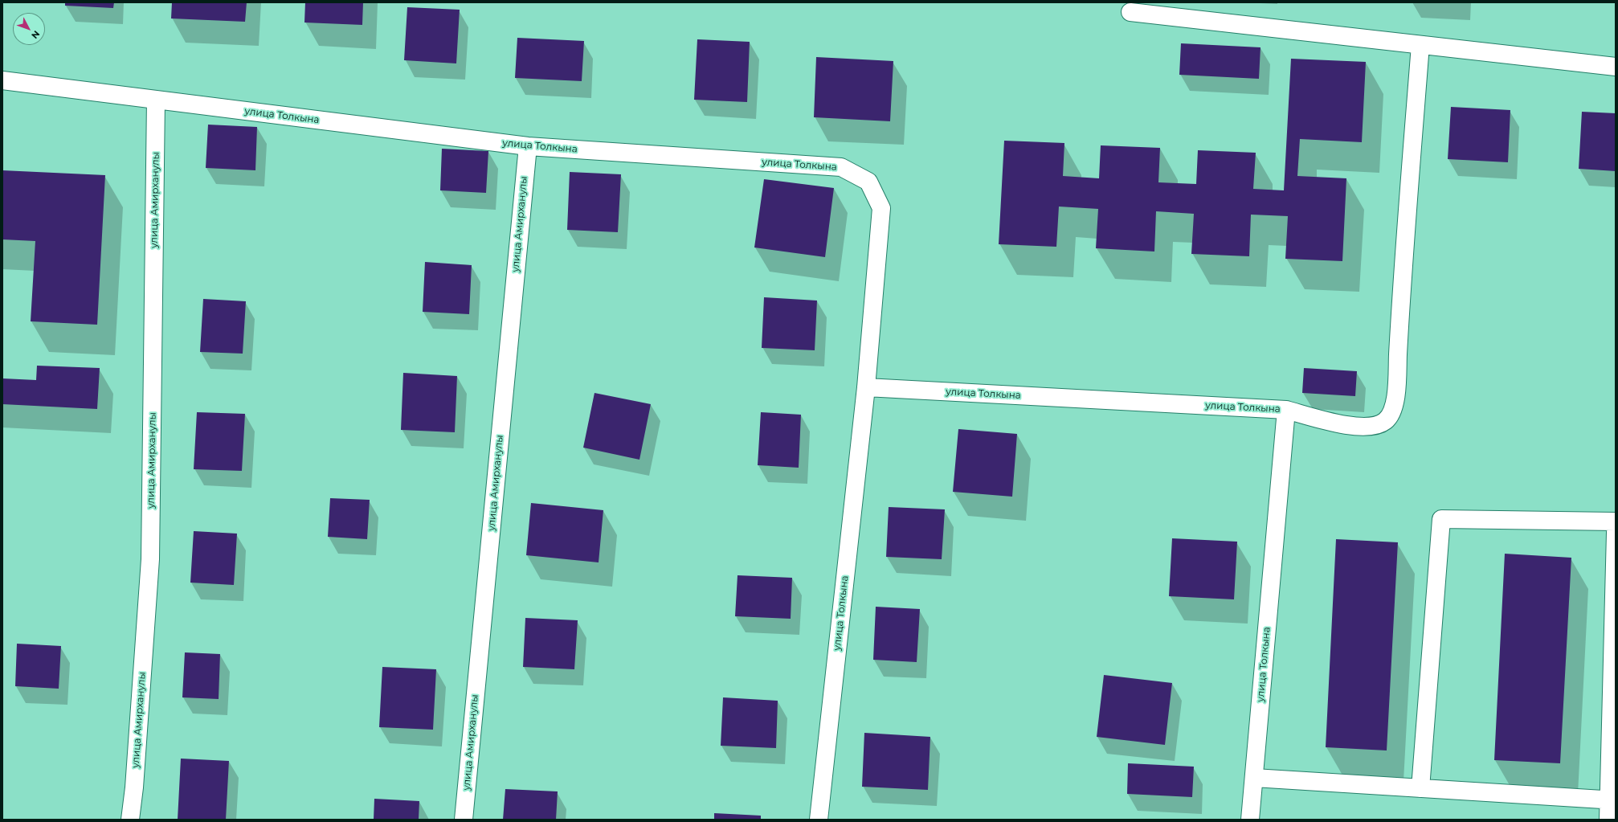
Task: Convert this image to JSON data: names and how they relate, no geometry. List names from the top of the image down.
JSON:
{
  "streets": {
    "street": ["улица Толкына", "улица Амирханулы"]
  },
  "crossings": [
    ["улица Толкына", "улица Амирханулы"]
  ],
  "north": "bottom right"
}
